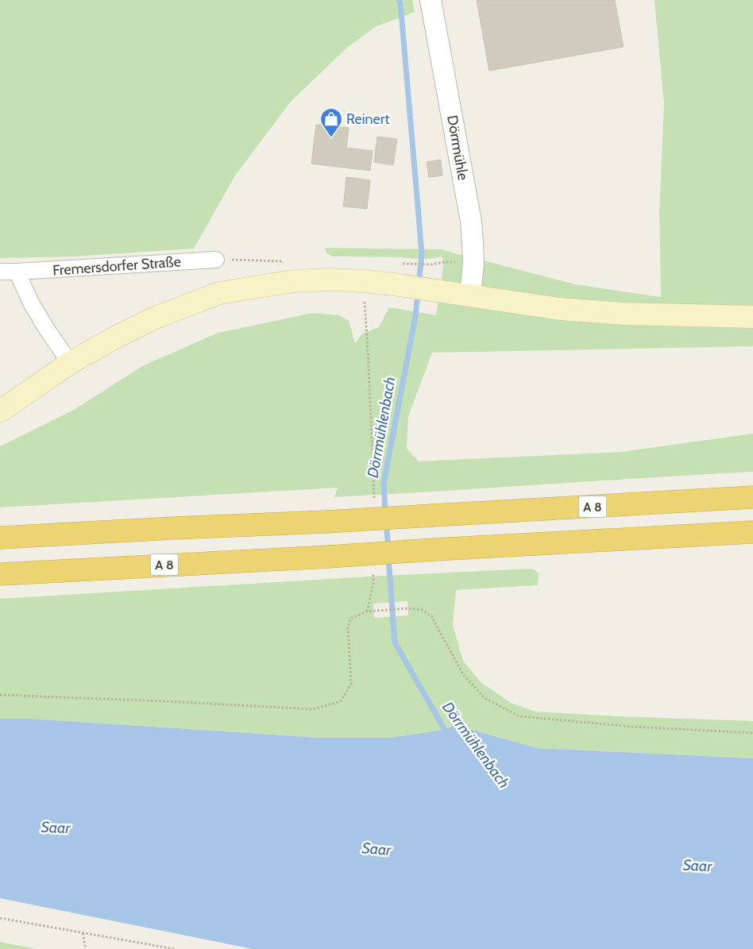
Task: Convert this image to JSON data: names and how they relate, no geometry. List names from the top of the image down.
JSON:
{
  "streets": {
    "highway": ["A 8"],
    "street": ["Dörrmühle", "Fremersdorfer Straße"]
  },
  "water": ["Dörrmühlenbach", "Saar"],
  "places": {
    "shop": ["Reinert"]
  }
}
